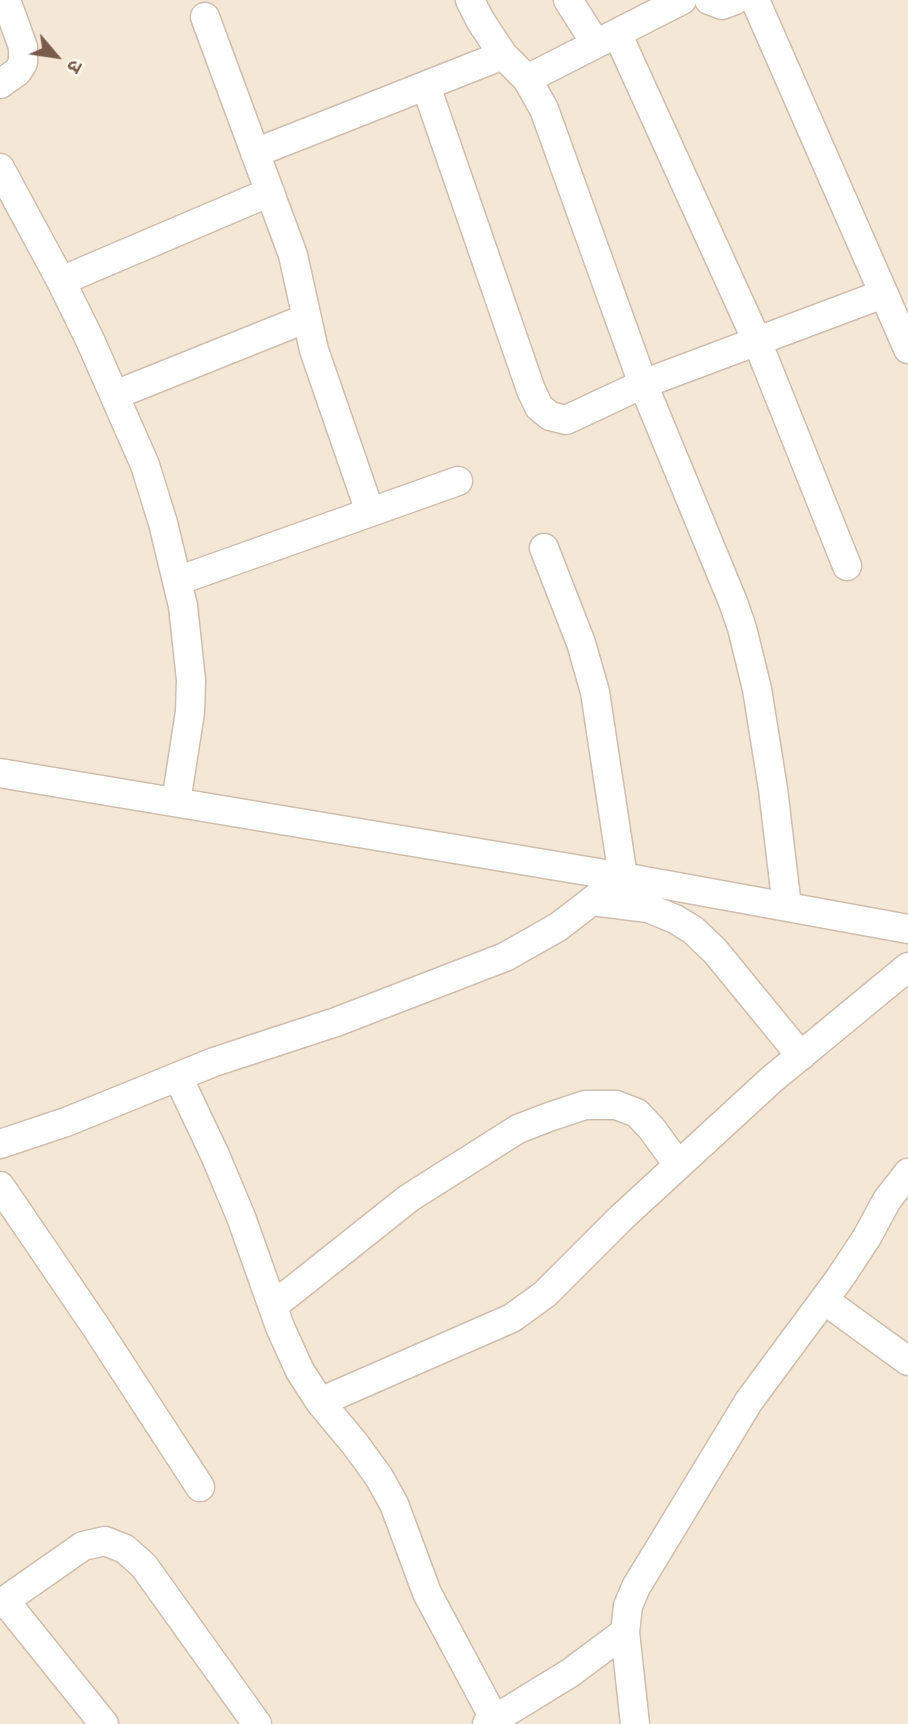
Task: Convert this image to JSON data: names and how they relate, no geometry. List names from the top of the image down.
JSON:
{
  "north": "bottom right"
}
